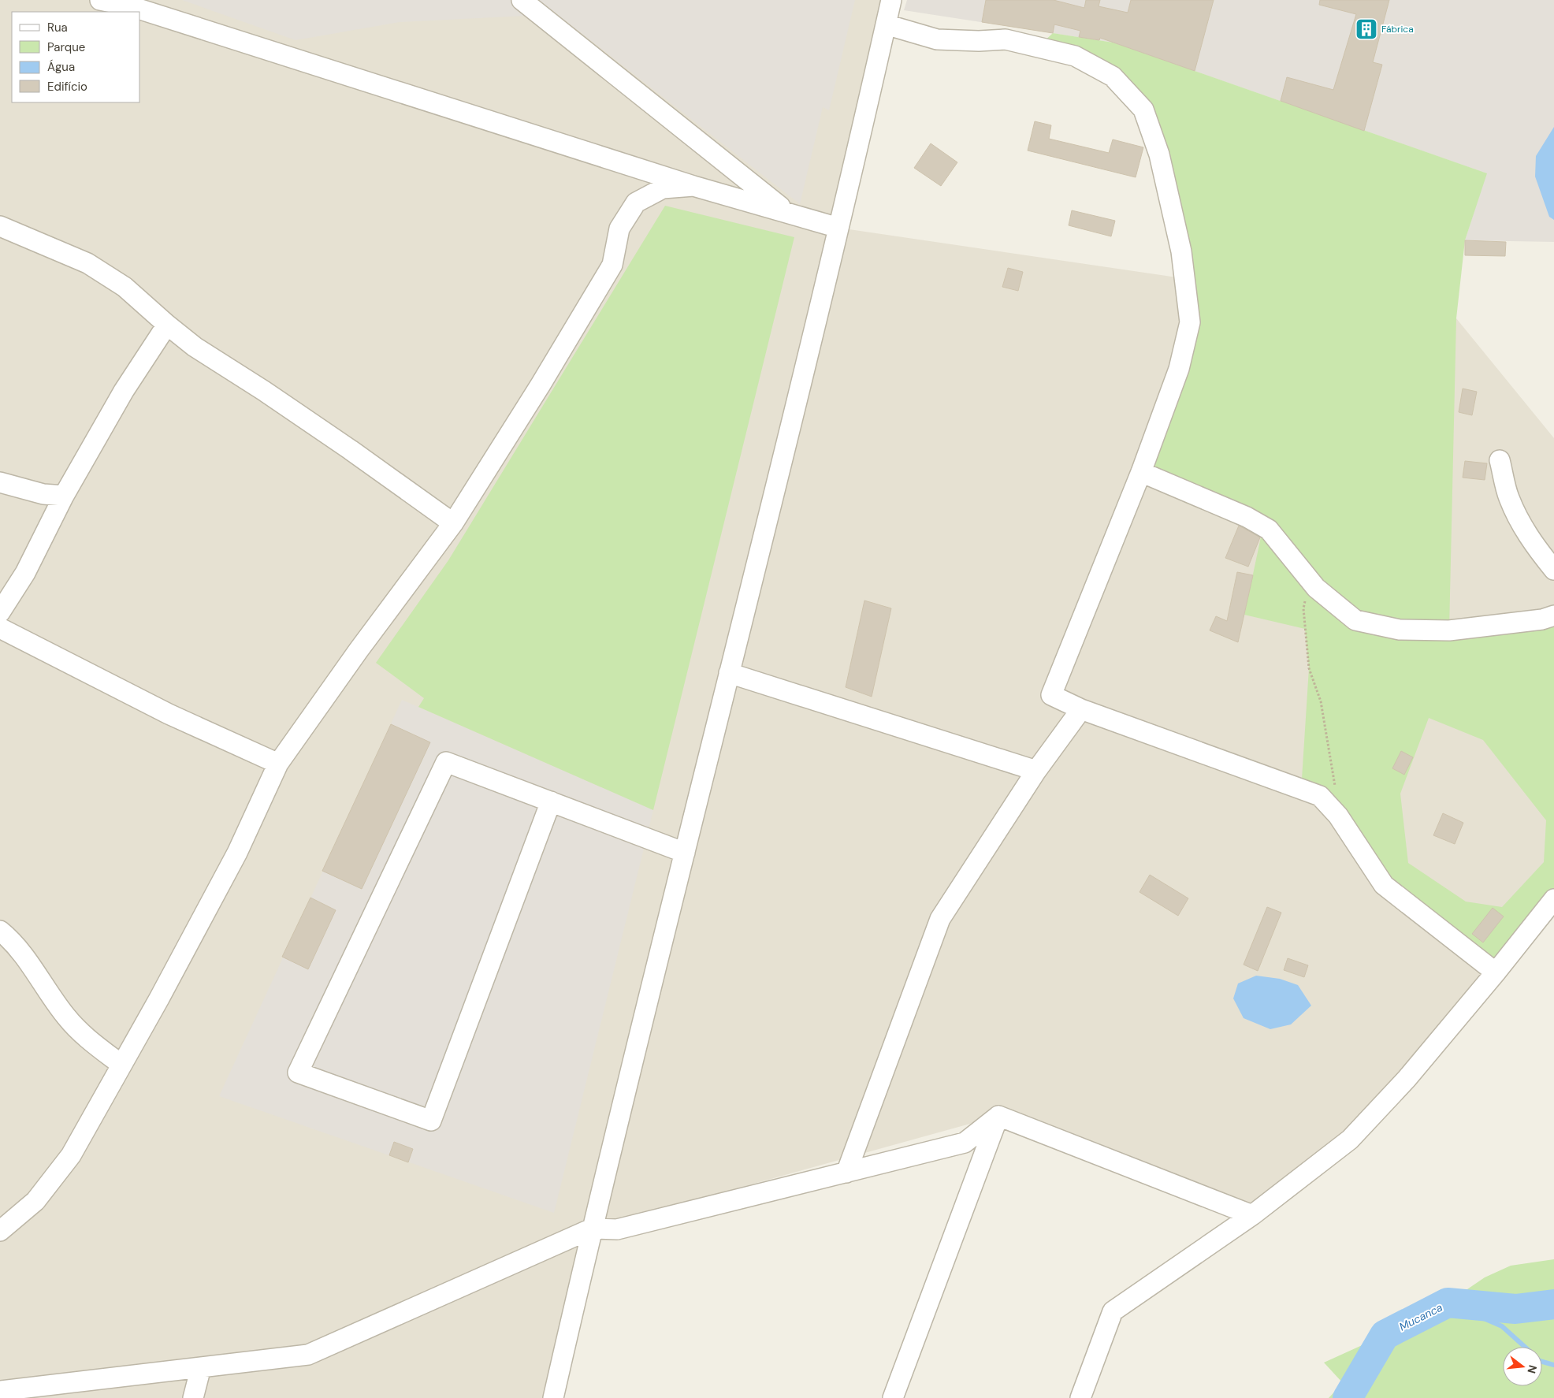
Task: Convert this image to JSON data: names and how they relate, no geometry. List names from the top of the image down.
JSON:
{
  "water": ["Mucanca"],
  "places": {
    "building": ["Fábrica"]
  },
  "legend": [
    "Rua",
    "Parque",
    "Água",
    "Edifício"
  ],
  "north": "right"
}
